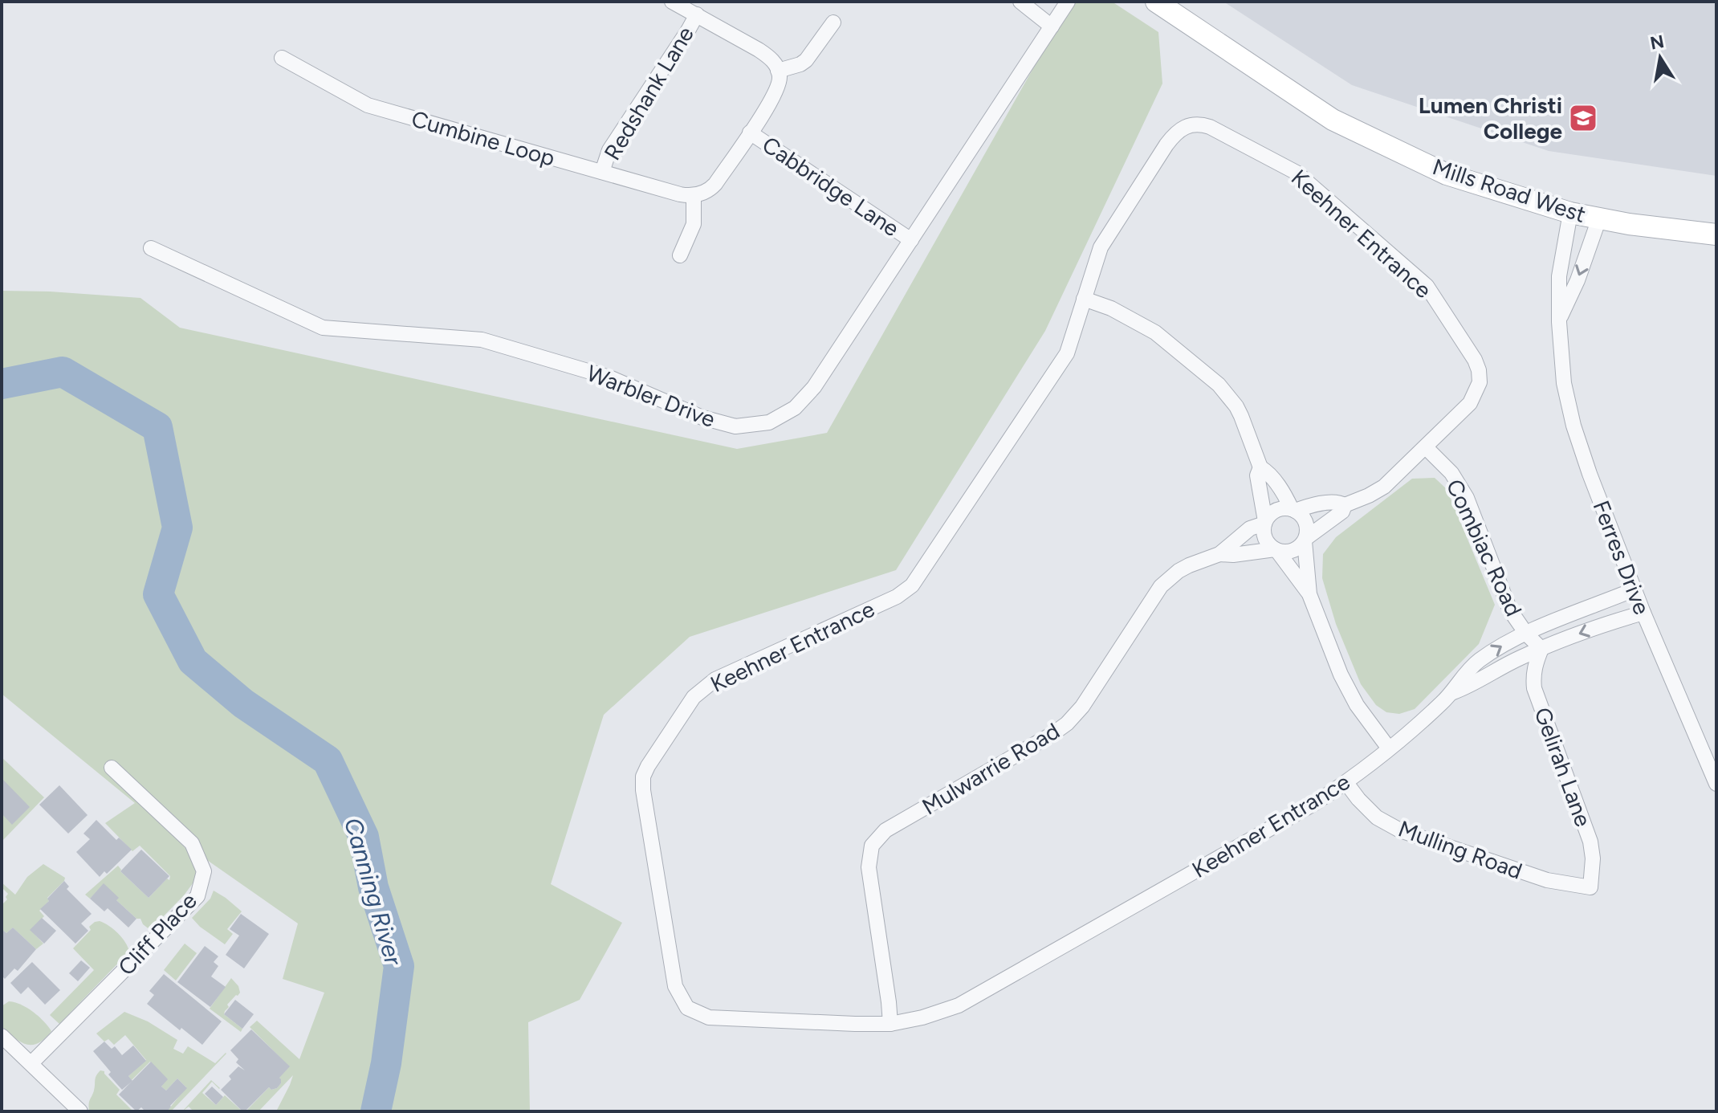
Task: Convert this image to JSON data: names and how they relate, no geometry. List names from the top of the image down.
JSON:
{
  "streets": {
    "main road": ["Mills Road West"],
    "street": [
      "Redshank Lane",
      "Cumbine Loop",
      "Cabbridge Lane",
      "Keehner Entrance",
      "Warbler Drive",
      "Combiac Road",
      "Ferres Drive",
      "Gelirah Lane",
      "Mulwarrie Road",
      "Mulling Road",
      "Cliff Place"
    ]
  },
  "crossings": [
    ["Redshank Lane", "Cumbine Loop"],
    ["Cabbridge Lane", "Warbler Drive"],
    ["Mills Road West", "Ferres Drive"],
    ["Keehner Entrance", "Combiac Road"],
    ["Keehner Entrance", "Ferres Drive"],
    ["Keehner Entrance", "Gelirah Lane"],
    ["Keehner Entrance", "Mulwarrie Road"],
    ["Keehner Entrance", "Mulling Road"],
    ["Combiac Road", "Gelirah Lane"],
    ["Gelirah Lane", "Mulling Road"]
  ],
  "water": ["Canning River"],
  "places": {
    "school or university": ["Lumen Christi College"]
  },
  "north": "top"
}
